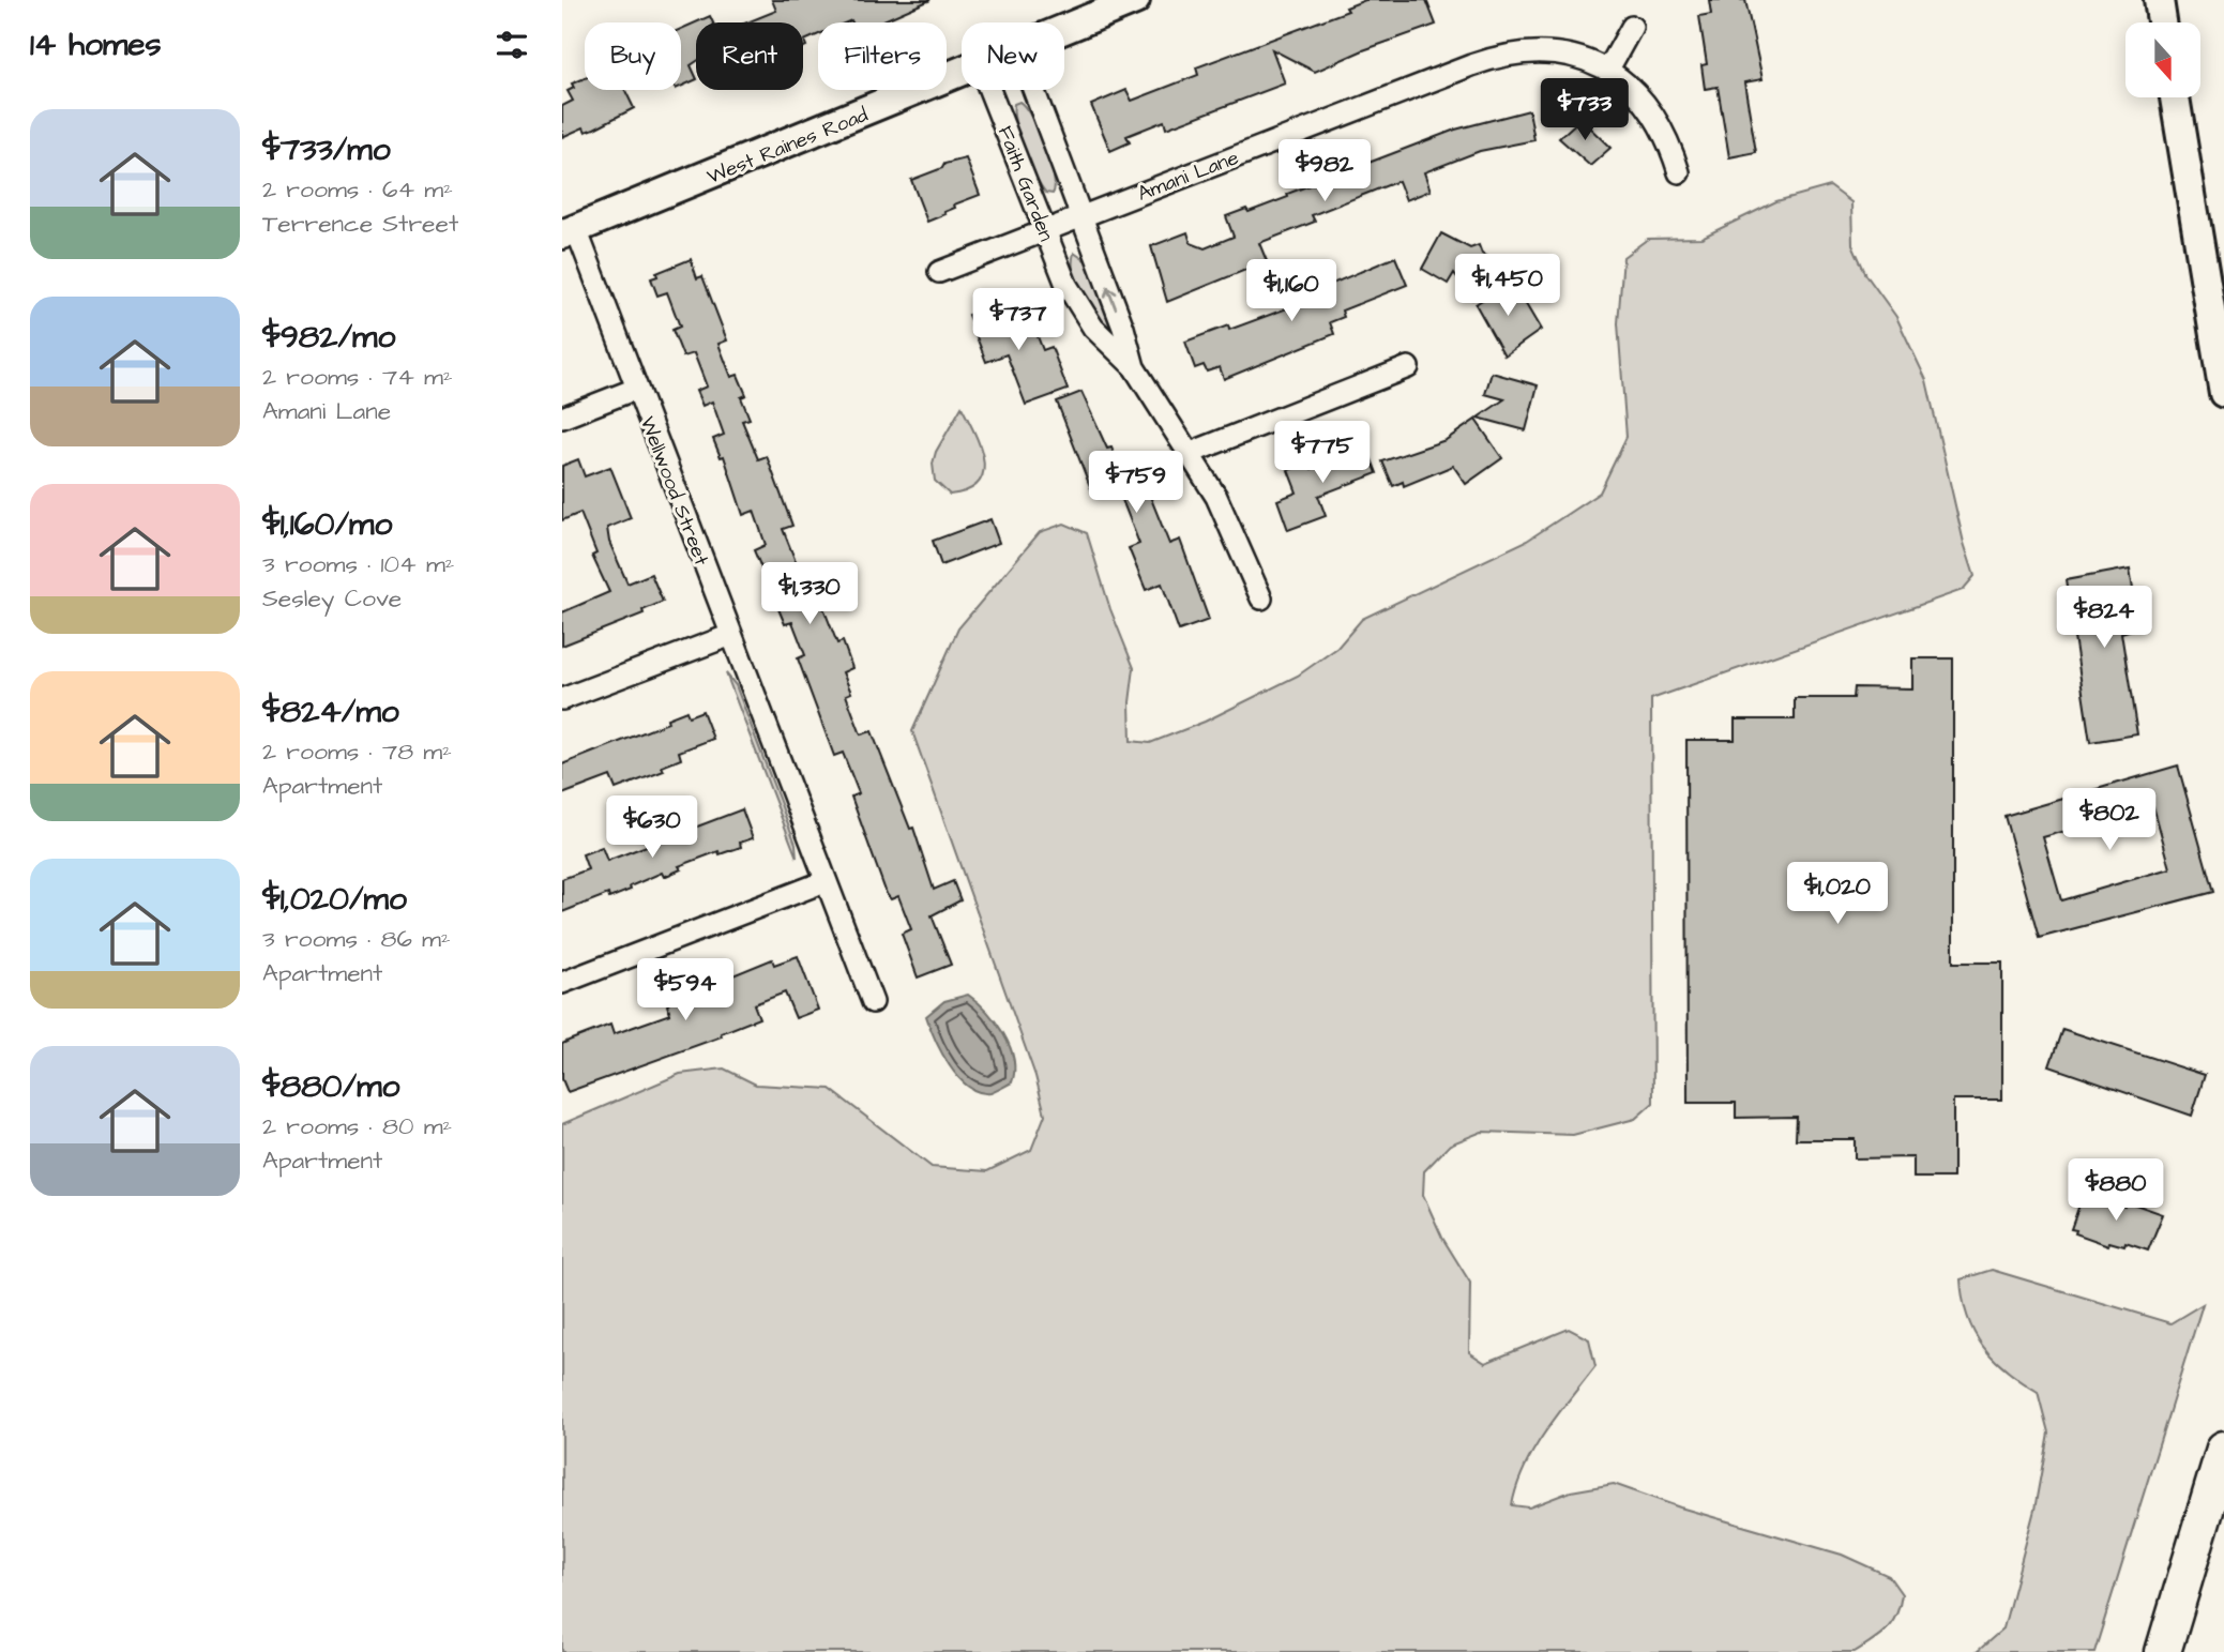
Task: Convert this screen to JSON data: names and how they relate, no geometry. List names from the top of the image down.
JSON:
{
  "streets": {
    "main road": ["West Raines Road"],
    "street": ["Amani Lane", "Faith Garden", "Wellwood Street"]
  },
  "crossings": [
    ["West Raines Road", "Wellwood Street"],
    ["Amani Lane", "Faith Garden"]
  ],
  "north": "bottom",
  "page": {
    "heading": "14 homes",
    "chip": [
      "Buy",
      "Rent",
      "Filters",
      "New"
    ],
    "price": [
      "$733",
      "$982",
      "$1,450",
      "$1,160",
      "$737",
      "$775",
      "$759",
      "$1,330",
      "$824",
      "$802",
      "$630",
      "$1,020",
      "$594",
      "$880"
    ],
    "list": [
      {
        "name": "$733/mo",
        "note": "2 rooms · 64 m² · Terrence Street"
      },
      {
        "name": "$982/mo",
        "note": "2 rooms · 74 m² · Amani Lane"
      },
      {
        "name": "$1,160/mo",
        "note": "3 rooms · 104 m² · Sesley Cove"
      },
      {
        "name": "$824/mo",
        "note": "2 rooms · 78 m² · Apartment"
      },
      {
        "name": "$1,020/mo",
        "note": "3 rooms · 86 m² · Apartment"
      },
      {
        "name": "$880/mo",
        "note": "2 rooms · 80 m² · Apartment"
      }
    ]
  }
}
